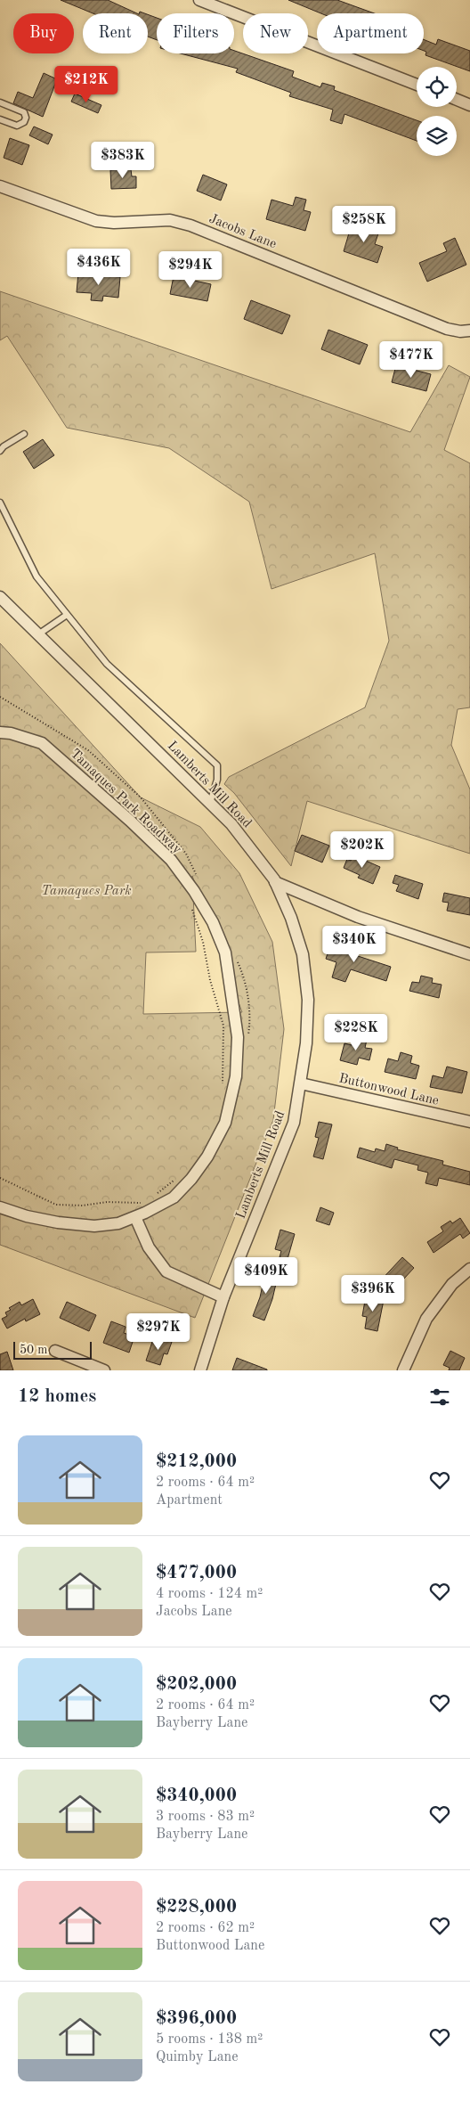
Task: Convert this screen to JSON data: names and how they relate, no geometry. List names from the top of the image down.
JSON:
{
  "streets": {
    "street": [
      "Jacobs Lane",
      "Lamberts Mill Road",
      "Tamaques Park Roadway",
      "Buttonwood Lane"
    ]
  },
  "crossings": [
    ["Lamberts Mill Road", "Buttonwood Lane"]
  ],
  "parks": ["Tamaques Park"],
  "scale_bar": "50 m",
  "page": {
    "chip": [
      "Buy",
      "Rent",
      "Filters",
      "New",
      "Apartment"
    ],
    "price": [
      "$212K",
      "$383K",
      "$258K",
      "$436K",
      "$294K",
      "$477K",
      "$202K",
      "$340K",
      "$228K",
      "$409K",
      "$396K",
      "$297K"
    ],
    "scale": "50 m",
    "heading": "12 homes",
    "list": [
      {
        "name": "$212,000",
        "note": "2 rooms · 64 m² · Apartment"
      },
      {
        "name": "$477,000",
        "note": "4 rooms · 124 m² · Jacobs Lane"
      },
      {
        "name": "$202,000",
        "note": "2 rooms · 64 m² · Bayberry Lane"
      },
      {
        "name": "$340,000",
        "note": "3 rooms · 83 m² · Bayberry Lane"
      },
      {
        "name": "$228,000",
        "note": "2 rooms · 62 m² · Buttonwood Lane"
      },
      {
        "name": "$396,000",
        "note": "5 rooms · 138 m² · Quimby Lane"
      }
    ]
  }
}
